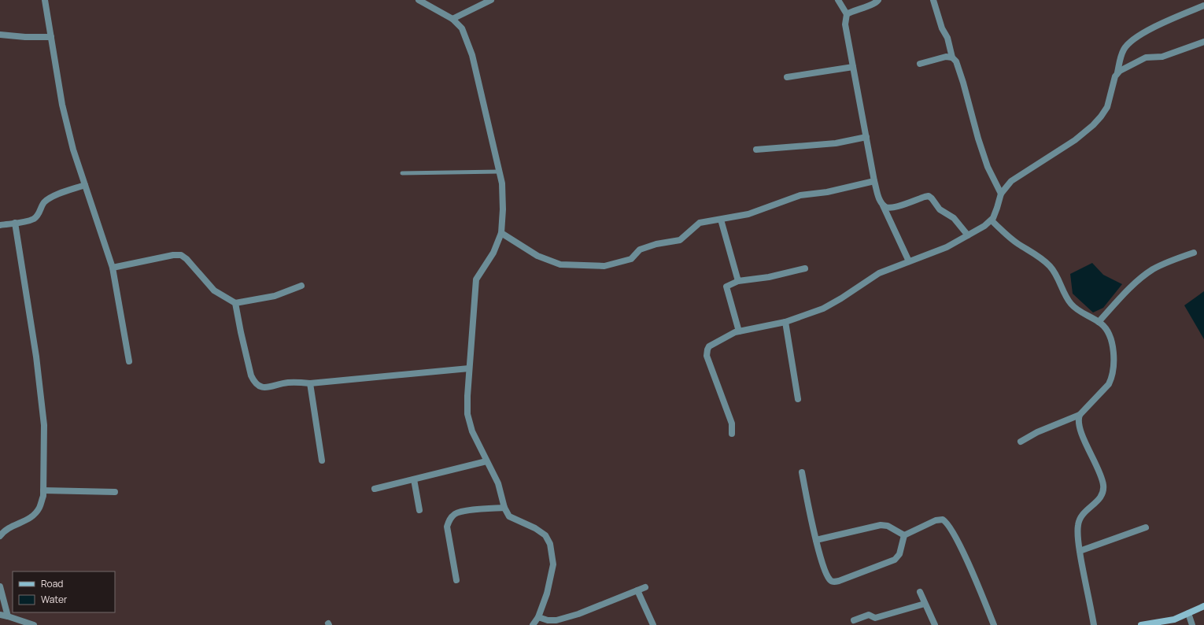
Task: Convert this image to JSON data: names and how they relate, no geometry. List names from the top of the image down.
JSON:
{
  "legend": ["Road", "Water"]
}
